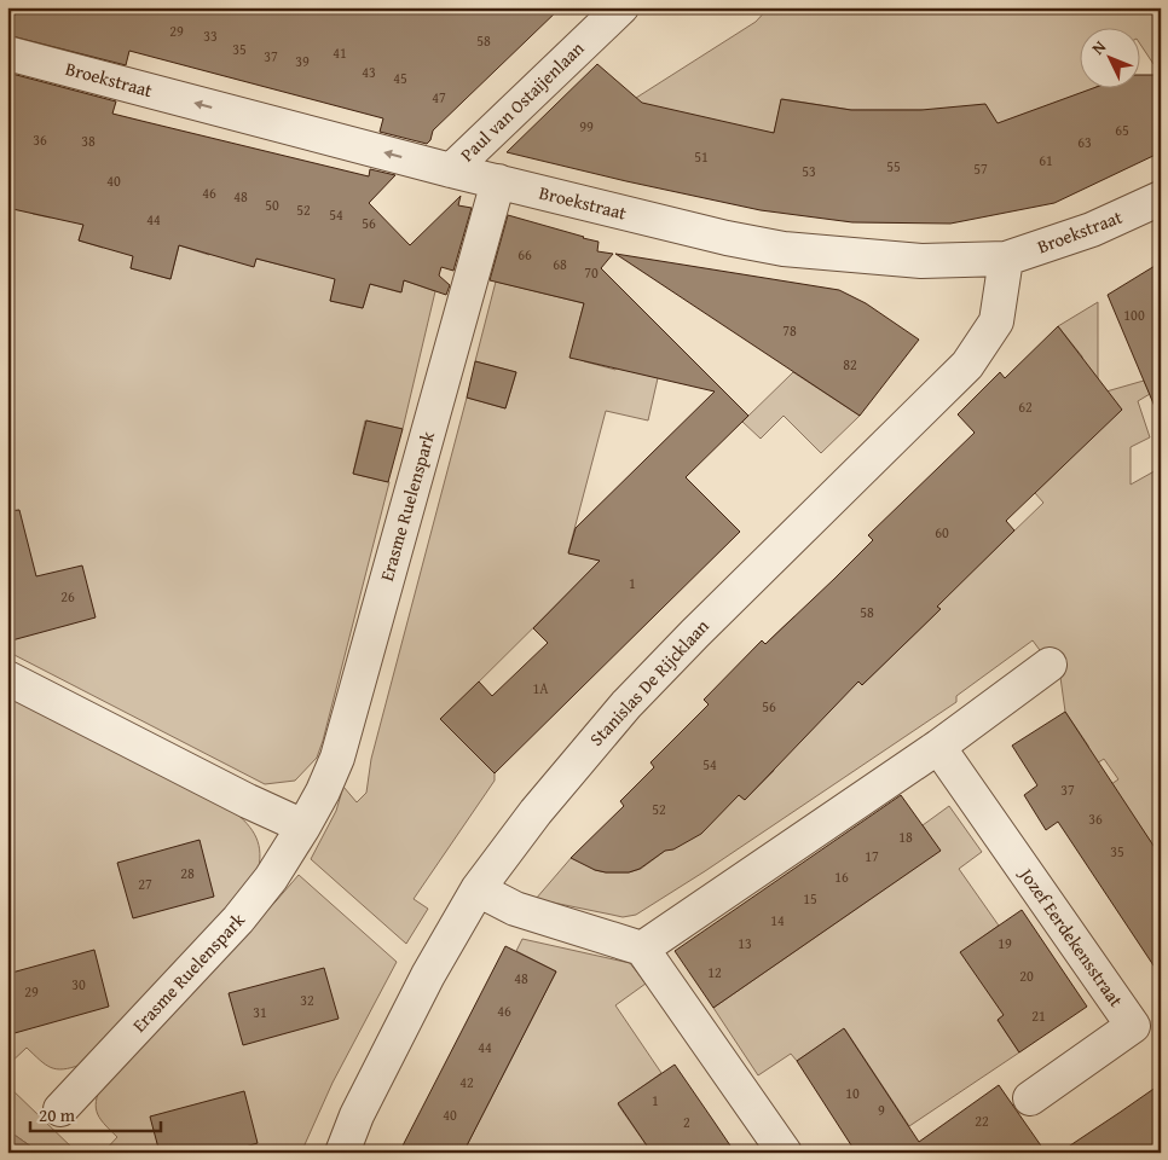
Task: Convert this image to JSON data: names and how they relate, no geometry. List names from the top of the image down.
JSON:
{
  "streets": {
    "street": [
      "Broekstraat",
      "Paul van Ostaijenlaan",
      "Erasme Ruelenspark",
      "Stanislas De Rijcklaan",
      "Jozef Eerdekensstraat"
    ]
  },
  "crossings": [
    ["Broekstraat", "Paul van Ostaijenlaan"],
    ["Broekstraat", "Erasme Ruelenspark"],
    ["Broekstraat", "Stanislas De Rijcklaan"]
  ],
  "one_way": ["Broekstraat"],
  "house_numbers": [
    "29",
    "33",
    "58",
    "35",
    "41",
    "37",
    "39",
    "43",
    "45",
    "47",
    "99",
    "65",
    "36",
    "38",
    "63",
    "51",
    "61",
    "55",
    "57",
    "53",
    "40",
    "46",
    "48",
    "50",
    "52",
    "54",
    "44",
    "56",
    "66",
    "68",
    "70",
    "100",
    "78",
    "82",
    "62",
    "60",
    "1",
    "26",
    "58",
    "1A",
    "56",
    "54",
    "37",
    "52",
    "36",
    "18",
    "35",
    "17",
    "28",
    "16",
    "27",
    "15",
    "14",
    "13",
    "19",
    "12",
    "20",
    "48",
    "30",
    "29",
    "32",
    "46",
    "31",
    "21",
    "44",
    "42",
    "10",
    "1",
    "9",
    "40",
    "22",
    "2"
  ],
  "scale_bar": "20 m",
  "north": "top left"
}
